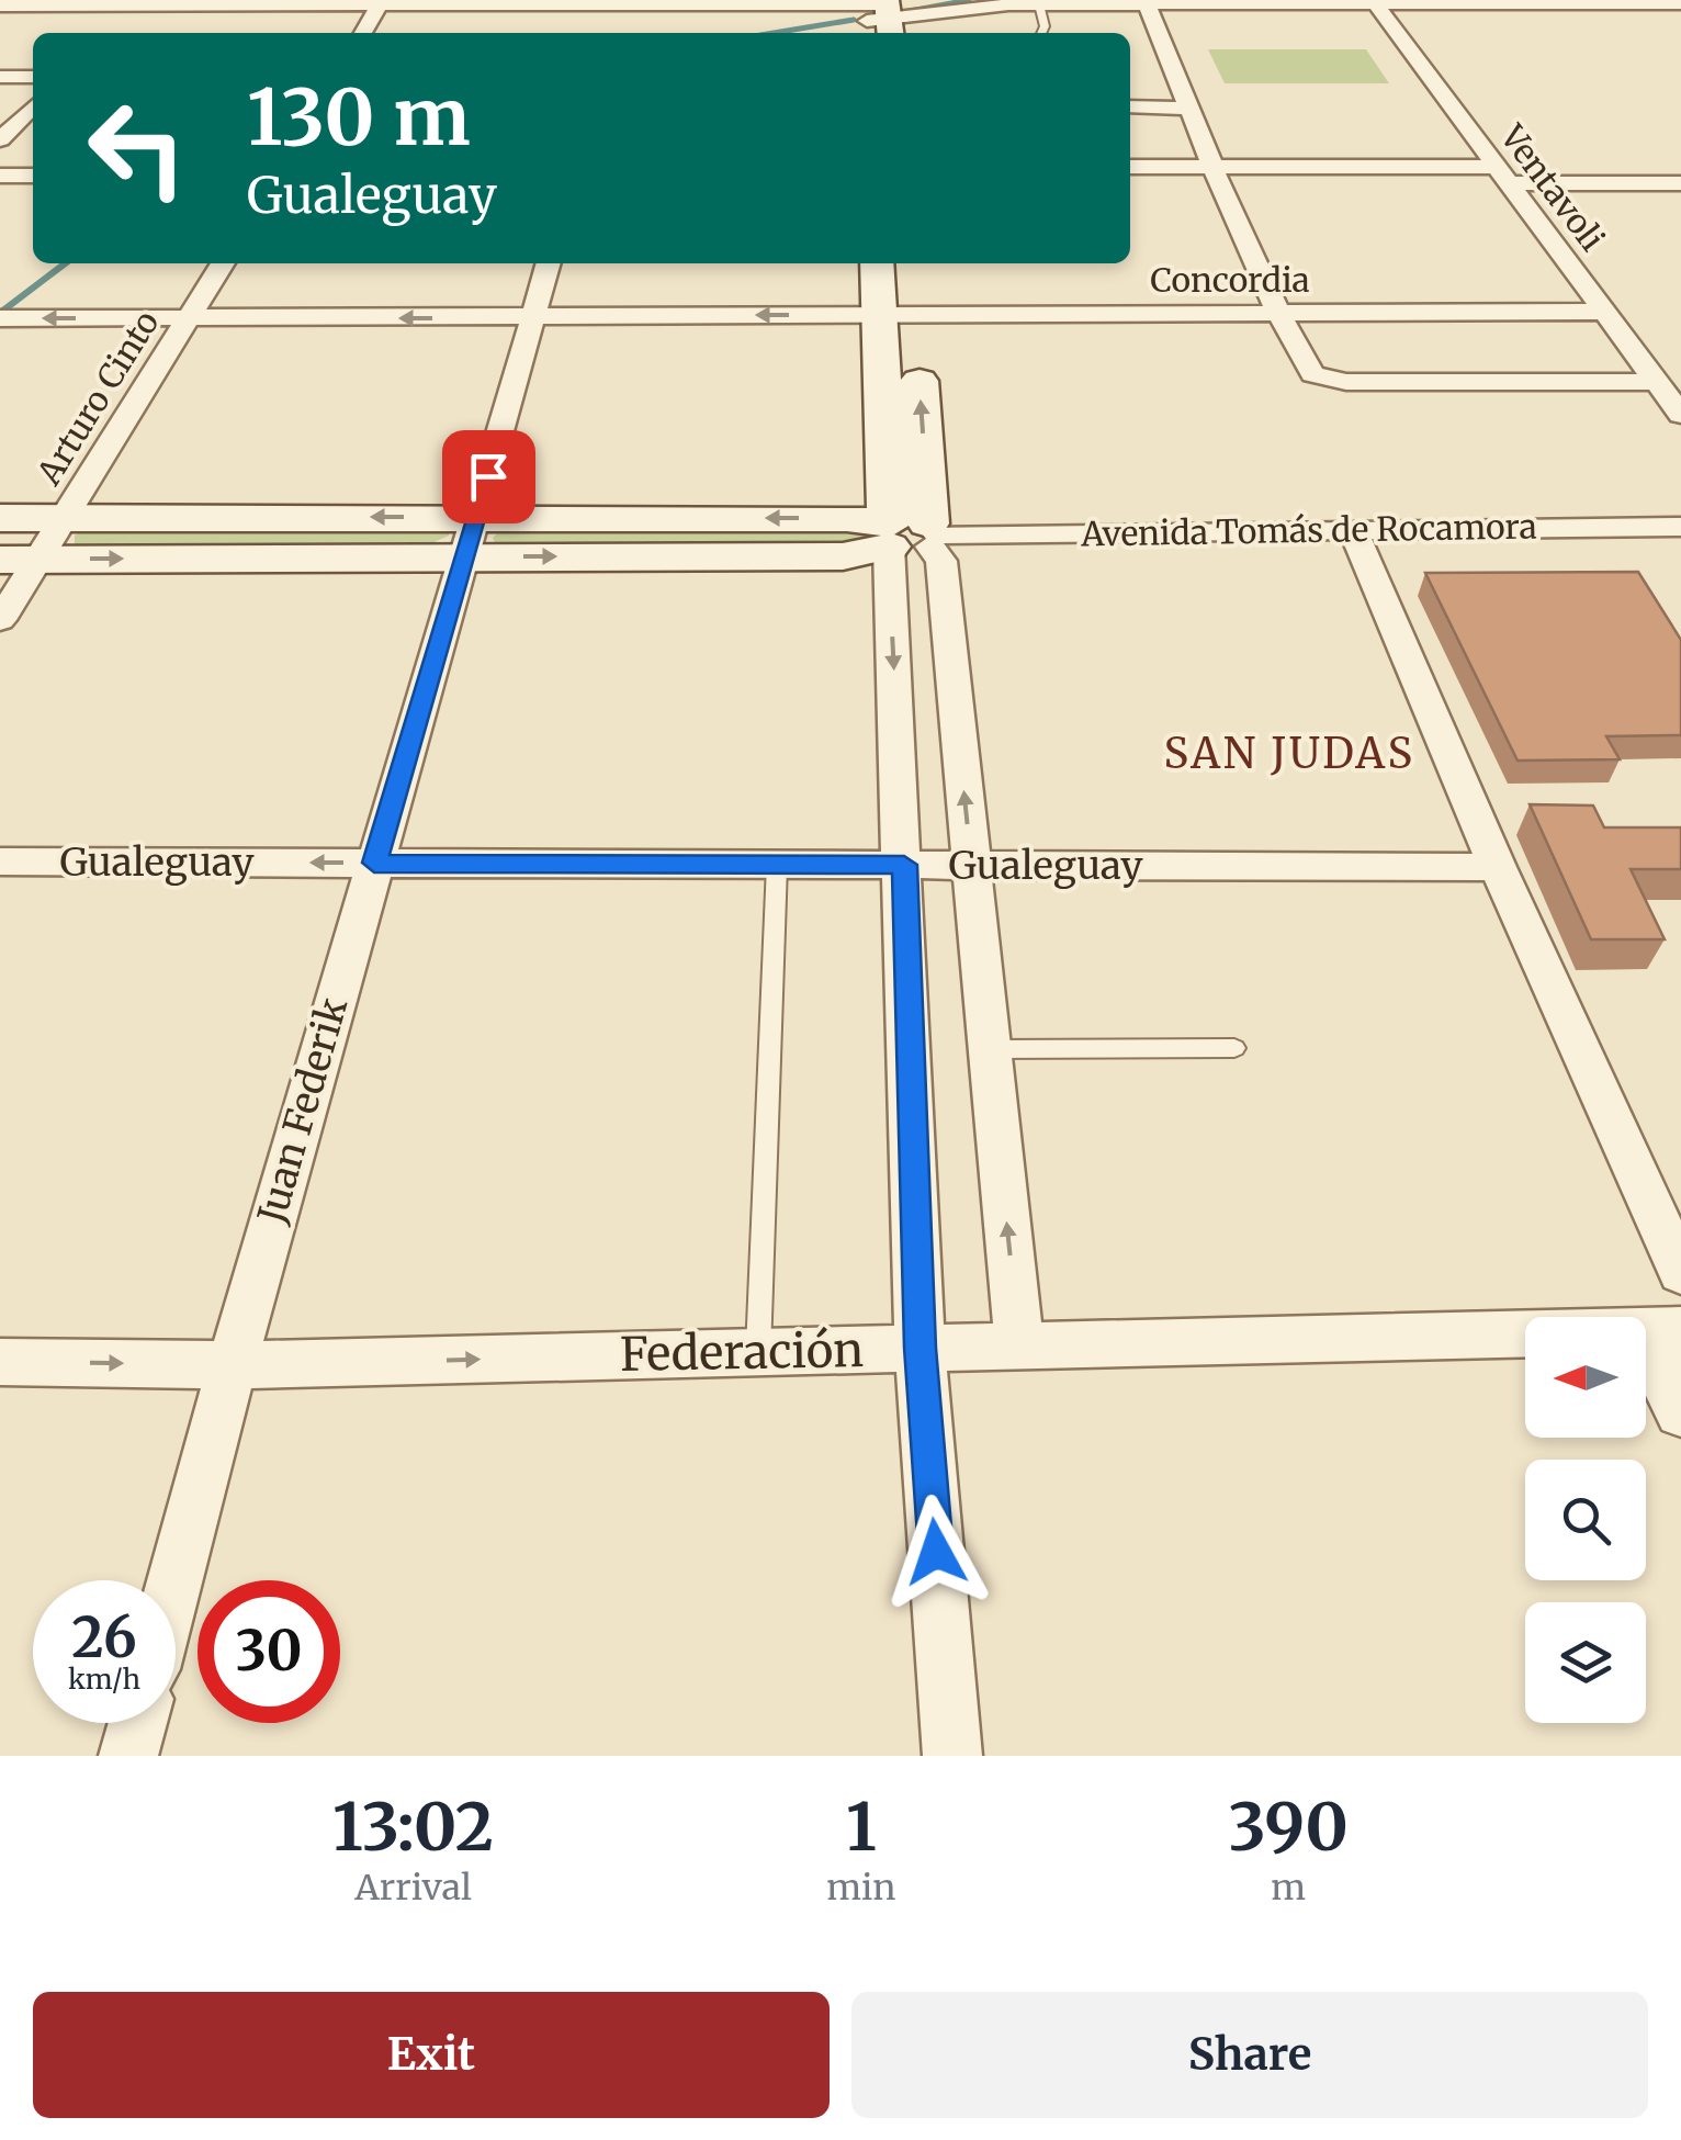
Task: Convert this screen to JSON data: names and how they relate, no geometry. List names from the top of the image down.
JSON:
{
  "streets": {
    "street": [
      "Ventavoli",
      "Concordia",
      "Arturo Cinto",
      "Avenida Tomás de Rocamora",
      "Gualeguay",
      "Juan Federik",
      "Federación"
    ]
  },
  "crossings": [
    ["Ventavoli", "Concordia"],
    ["Concordia", "Arturo Cinto"],
    ["Concordia", "Juan Federik"],
    ["Arturo Cinto", "Avenida Tomás de Rocamora"],
    ["Avenida Tomás de Rocamora", "Juan Federik"],
    ["Gualeguay", "Juan Federik"],
    ["Juan Federik", "Federación"]
  ],
  "one_way": ["Federación"],
  "districts": ["SAN JUDAS"],
  "north": "left",
  "page": {
    "turn": ["130 m", "Gualeguay"],
    "speed": "26 km/h",
    "limit": "30",
    "eta": [
      "13:02",
      "Arrival",
      "1",
      "min",
      "390",
      "m"
    ],
    "buttons": ["Exit", "Share"]
  }
}
